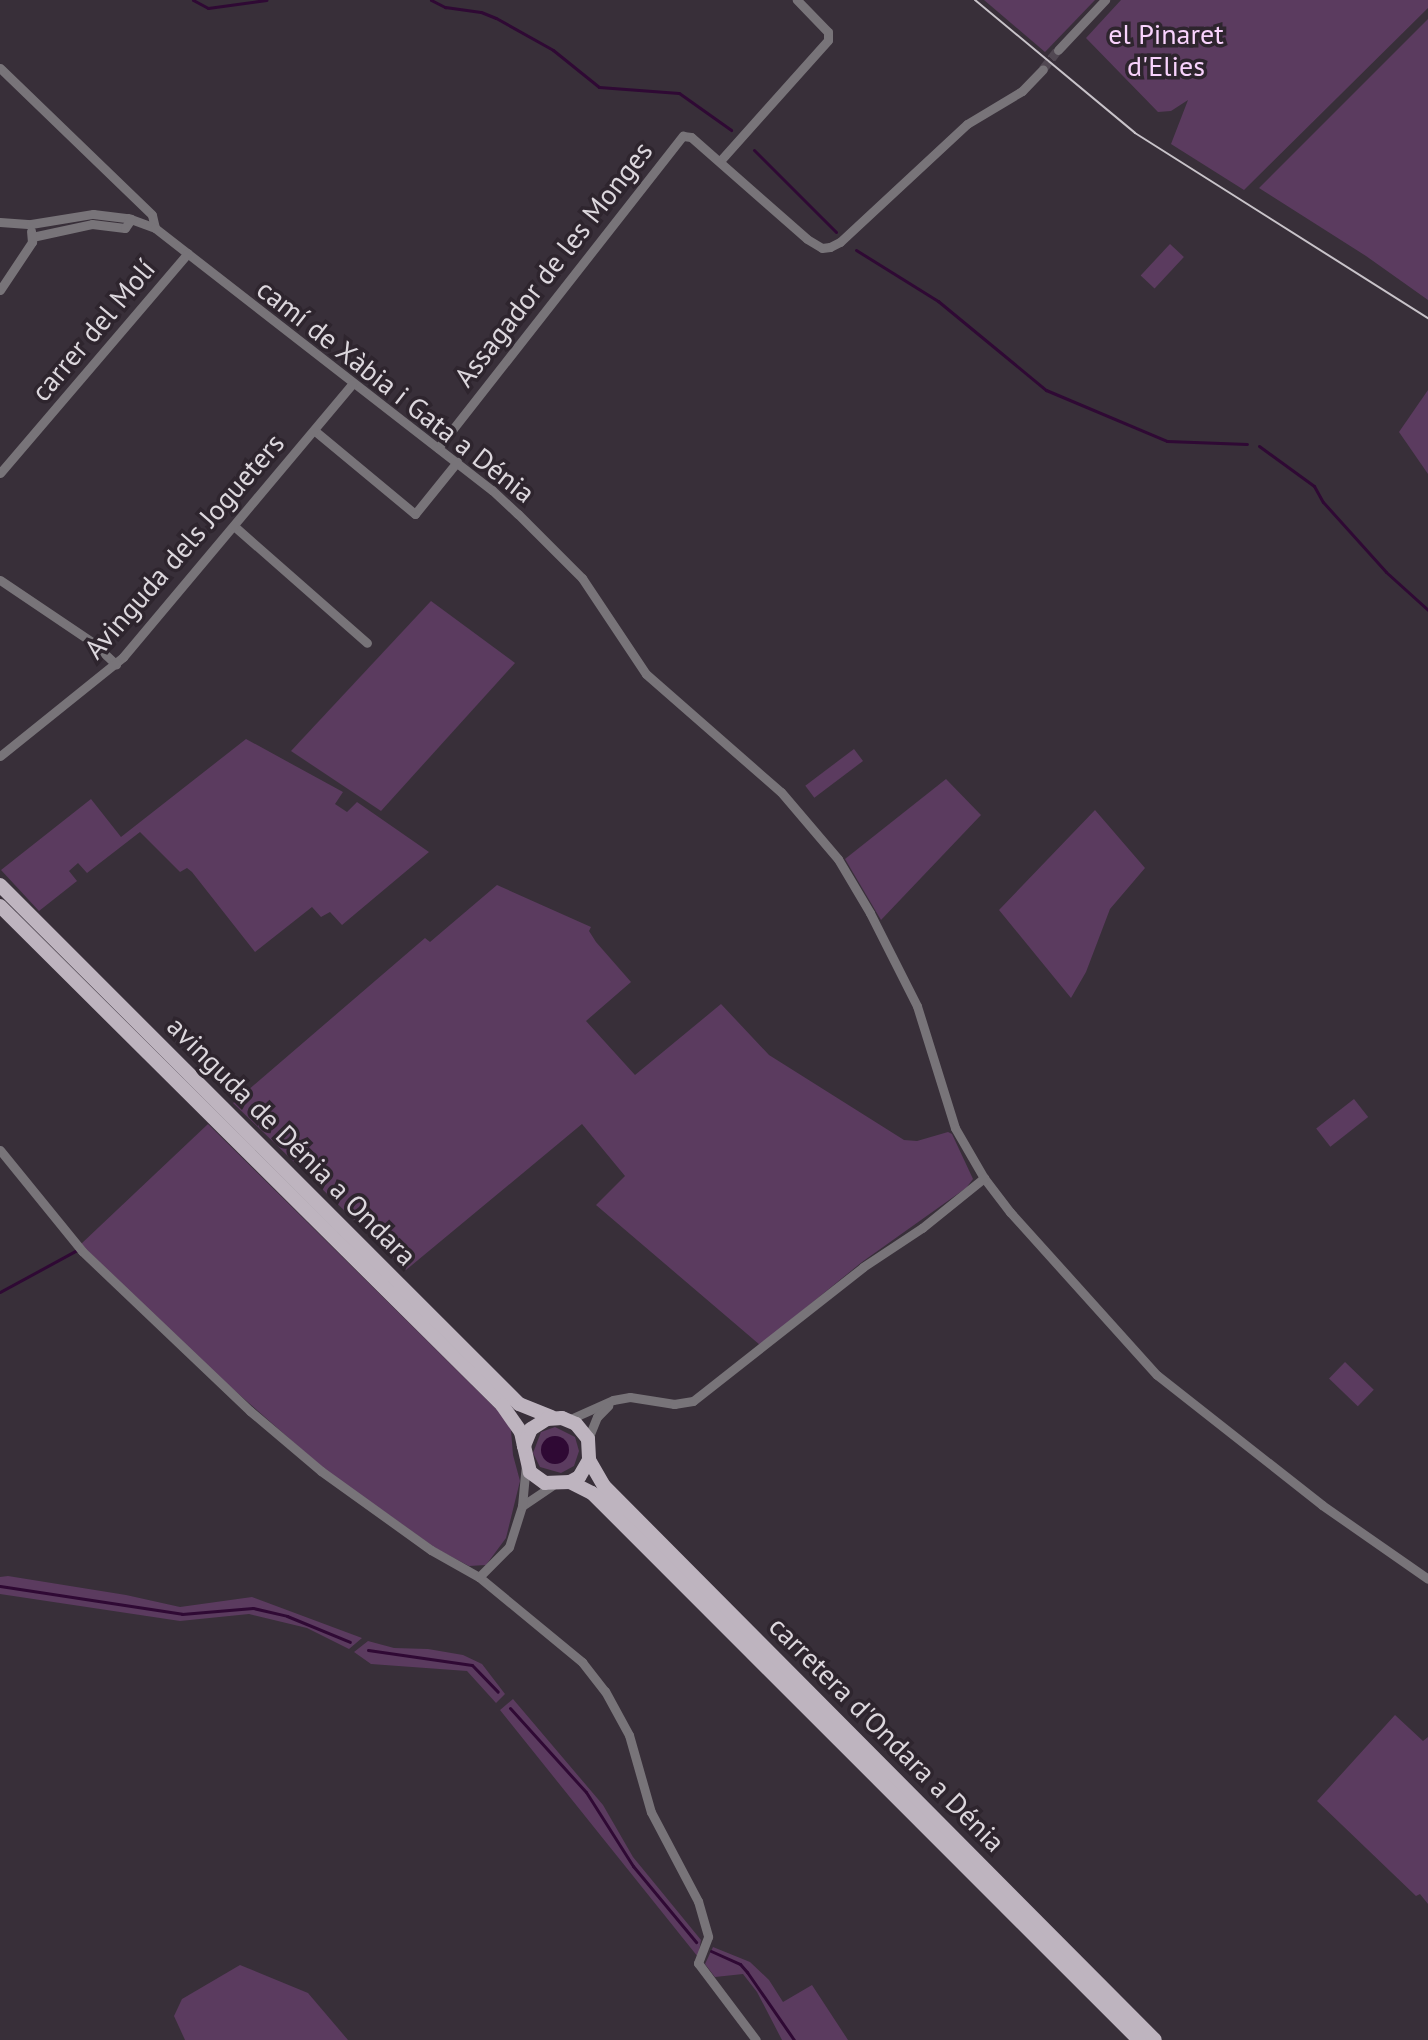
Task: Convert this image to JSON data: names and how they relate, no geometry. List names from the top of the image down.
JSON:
{
  "streets": {
    "main road": ["avinguda de Dénia a Ondara", "carretera d'Ondara a Dénia"],
    "street": [
      "Assagador de les Monges",
      "carrer del Molí",
      "camí de Xàbia i Gata a Dénia",
      "Avinguda dels Jogueters"
    ]
  },
  "crossings": [
    ["Assagador de les Monges", "camí de Xàbia i Gata a Dénia"],
    ["carrer del Molí", "camí de Xàbia i Gata a Dénia"],
    ["camí de Xàbia i Gata a Dénia", "Avinguda dels Jogueters"],
    ["avinguda de Dénia a Ondara", "carretera d'Ondara a Dénia"]
  ],
  "parks": ["el Pinaret d'Elies"]
}
